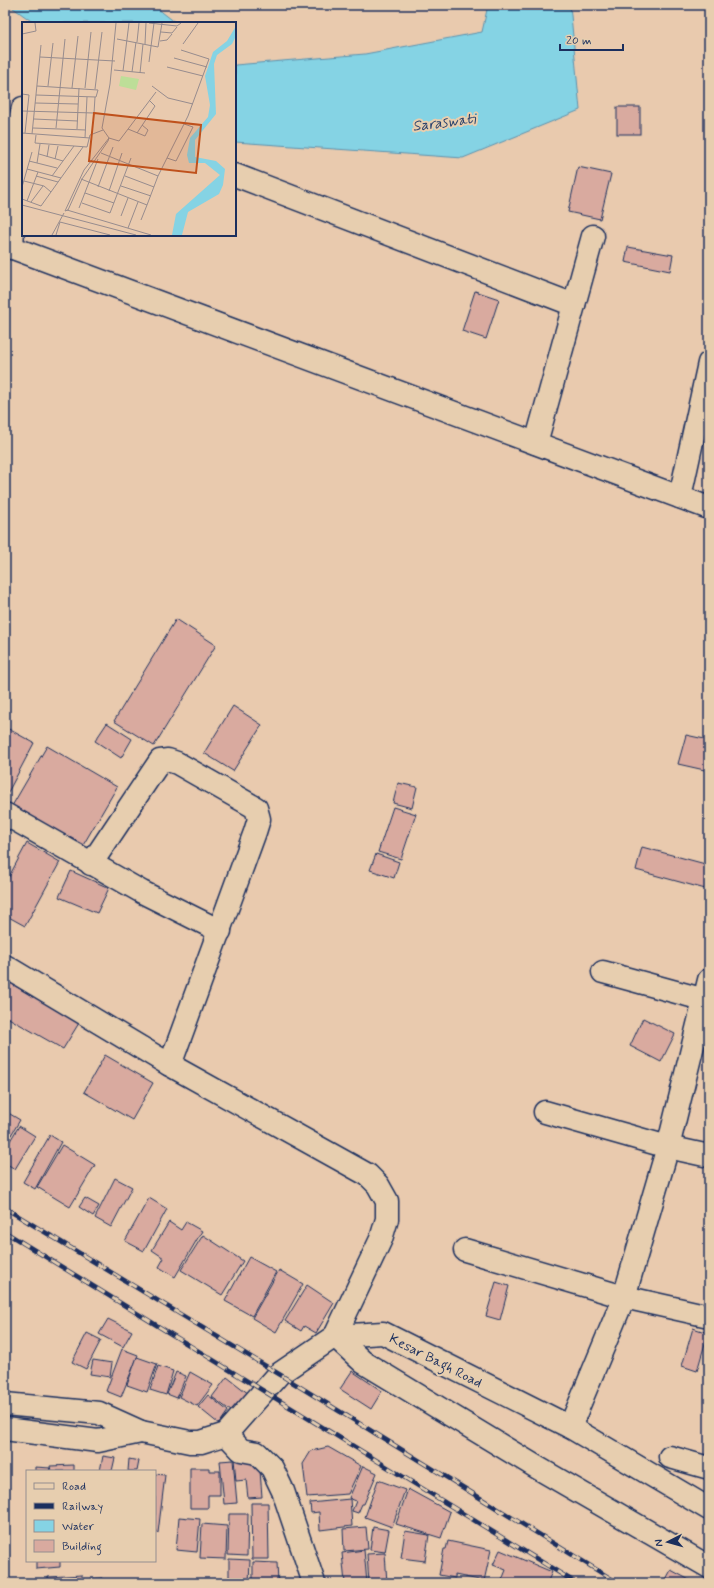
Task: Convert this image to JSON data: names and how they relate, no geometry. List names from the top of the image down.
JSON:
{
  "streets": {
    "street": ["Kesar Bagh Road"]
  },
  "water": ["Saraswati"],
  "legend": [
    "Road",
    "Railway",
    "Water",
    "Building"
  ],
  "scale_bar": "20 m",
  "north": "left"
}
